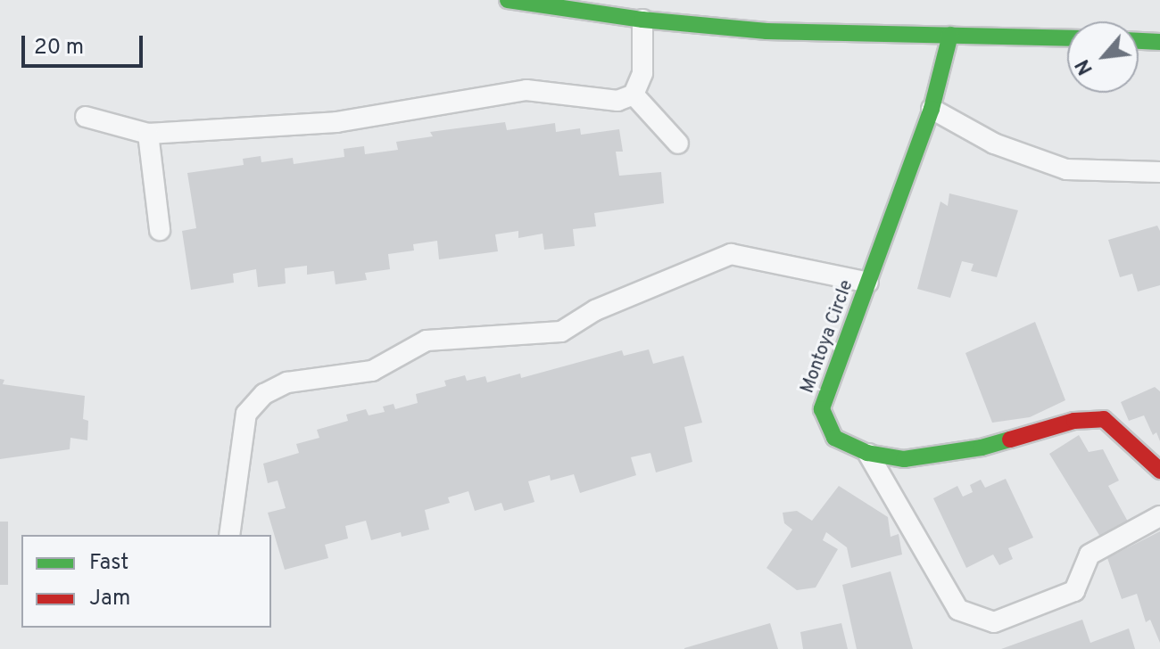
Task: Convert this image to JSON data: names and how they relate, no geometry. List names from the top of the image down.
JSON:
{
  "streets": {
    "street": ["Montoya Circle"]
  },
  "legend": ["Fast", "Jam"],
  "scale_bar": "20 m",
  "north": "bottom left"
}
